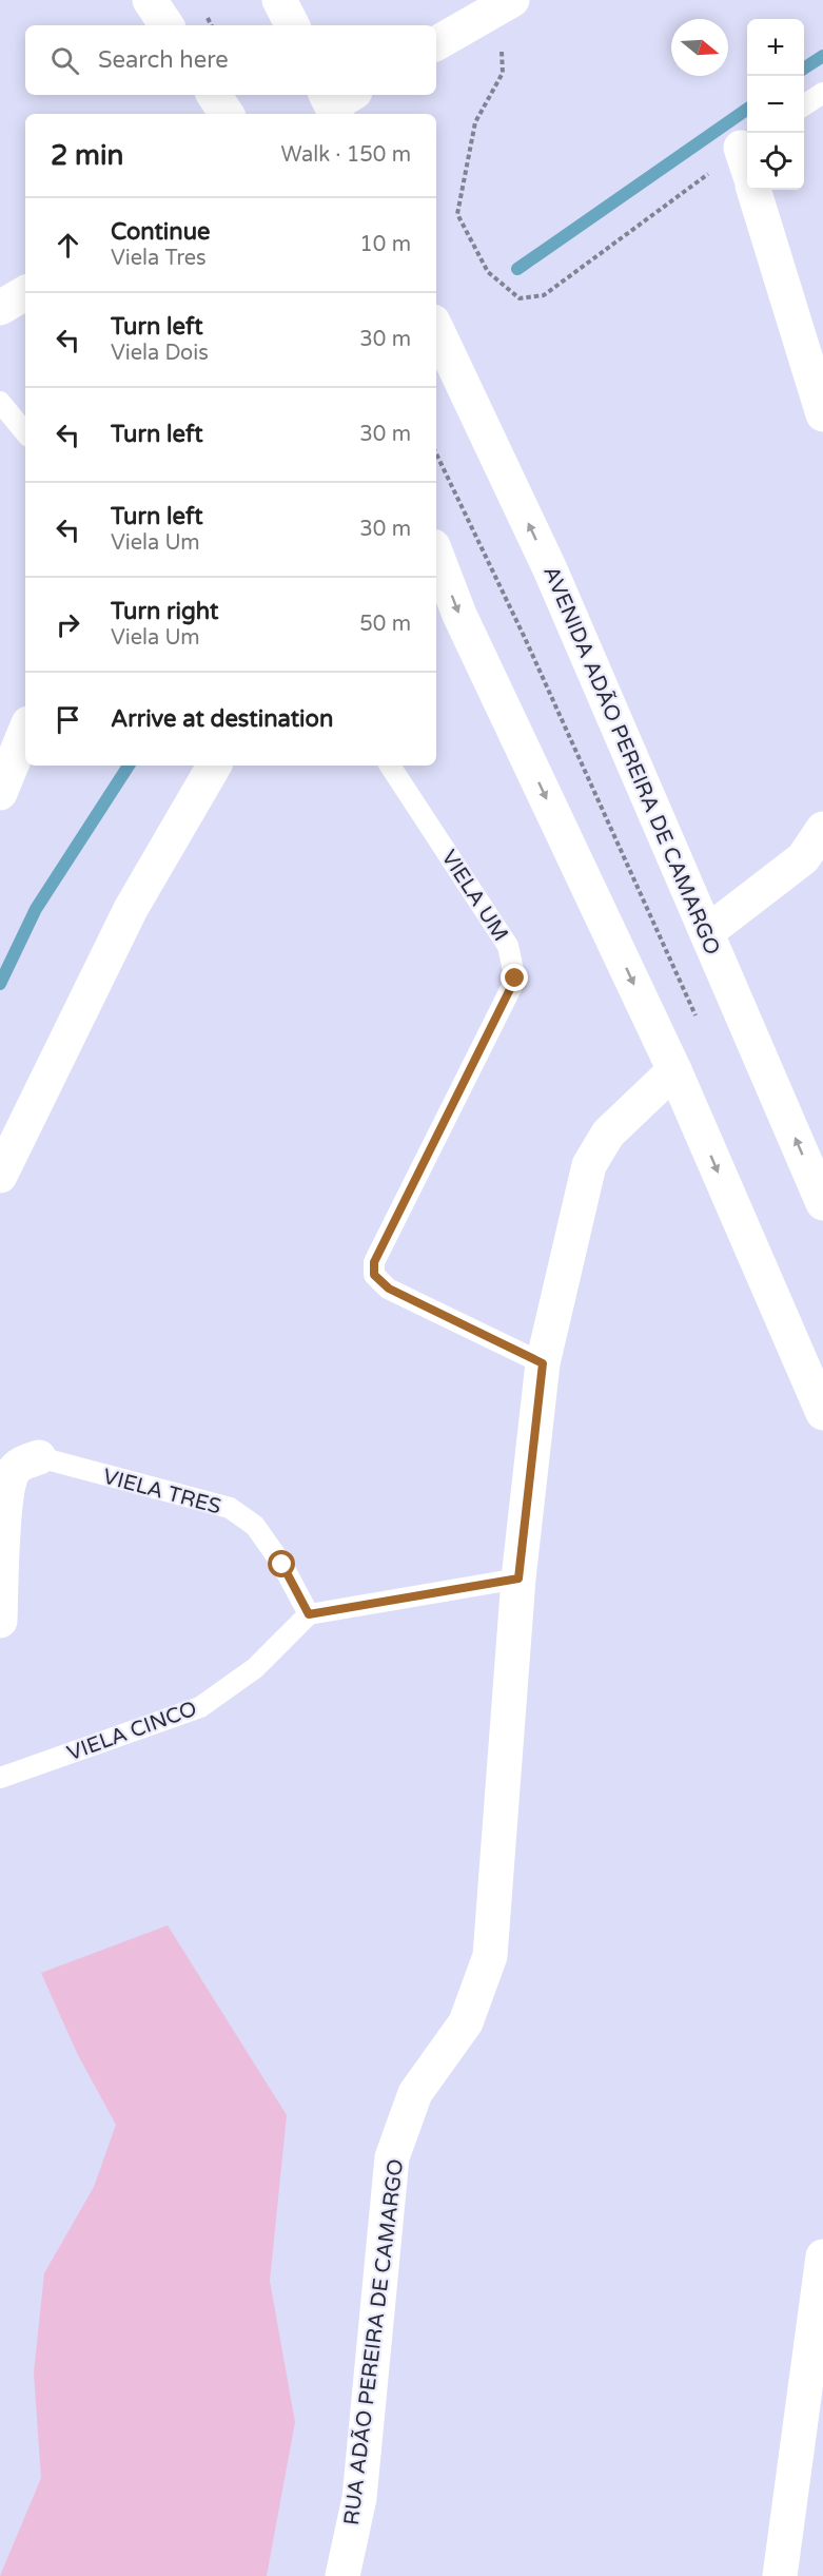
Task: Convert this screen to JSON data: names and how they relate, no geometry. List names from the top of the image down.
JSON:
{
  "streets": {
    "street": ["AVENIDA ADÃO PEREIRA DE CAMARGO", "RUA ADÃO PEREIRA DE CAMARGO"],
    "lane": ["VIELA UM", "VIELA TRES", "VIELA CINCO"]
  },
  "crossings": [
    ["VIELA UM", "RUA ADÃO PEREIRA DE CAMARGO"],
    ["VIELA TRES", "VIELA CINCO"]
  ],
  "north": "right",
  "page": {
    "map_buttons": ["+", "−"],
    "search": "Search here",
    "heading": ["2 min", "Walk · 150 m"],
    "list": [
      ["Continue", "Viela Tres", "10 m"],
      ["Turn left", "Viela Dois", "30 m"],
      ["Turn left", "30 m"],
      ["Turn left", "Viela Um", "30 m"],
      ["Turn right", "Viela Um", "50 m"],
      "Arrive at destination"
    ]
  }
}
